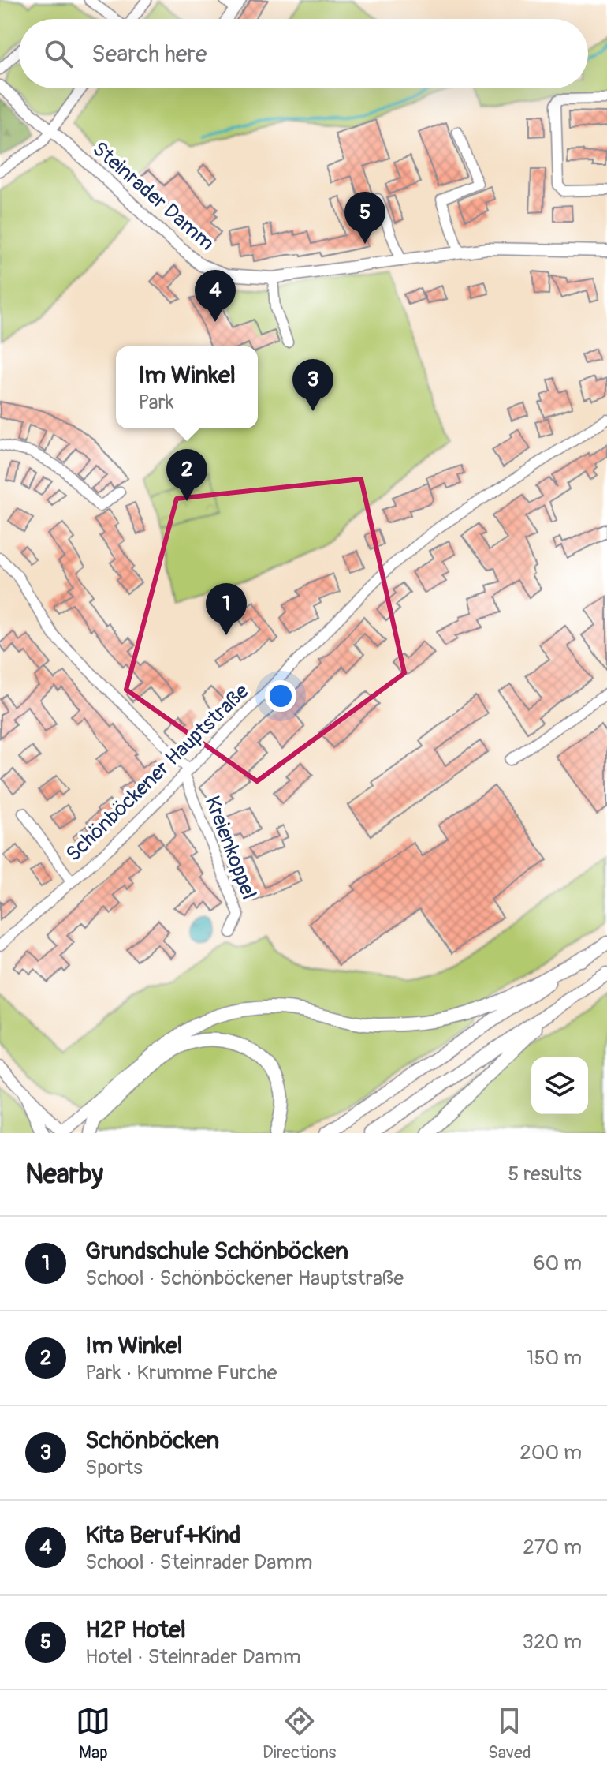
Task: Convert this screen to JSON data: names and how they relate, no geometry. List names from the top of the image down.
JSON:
{
  "streets": {
    "main road": ["Steinrader Damm"],
    "street": ["Schönböckener Hauptstraße", "Kreienkoppel"]
  },
  "crossings": [
    ["Schönböckener Hauptstraße", "Kreienkoppel"]
  ],
  "page": {
    "search": "Search here",
    "pins": [
      "5",
      "4",
      "3",
      "2",
      "1"
    ],
    "popup": ["Im Winkel", "Park"],
    "heading": ["Nearby", "5 results"],
    "list": [
      {
        "mark": "1",
        "name": "Grundschule Schönböcken",
        "note": "School · Schönböckener Hauptstraße",
        "value": "60 m"
      },
      {
        "mark": "2",
        "name": "Im Winkel",
        "note": "Park · Krumme Furche",
        "value": "150 m"
      },
      {
        "mark": "3",
        "name": "Schönböcken",
        "note": "Sports",
        "value": "200 m"
      },
      {
        "mark": "4",
        "name": "Kita Beruf+Kind",
        "note": "School · Steinrader Damm",
        "value": "270 m"
      },
      {
        "mark": "5",
        "name": "H2P Hotel",
        "note": "Hotel · Steinrader Damm",
        "value": "320 m"
      }
    ],
    "nav": ["Map", "Directions", "Saved"]
  }
}
